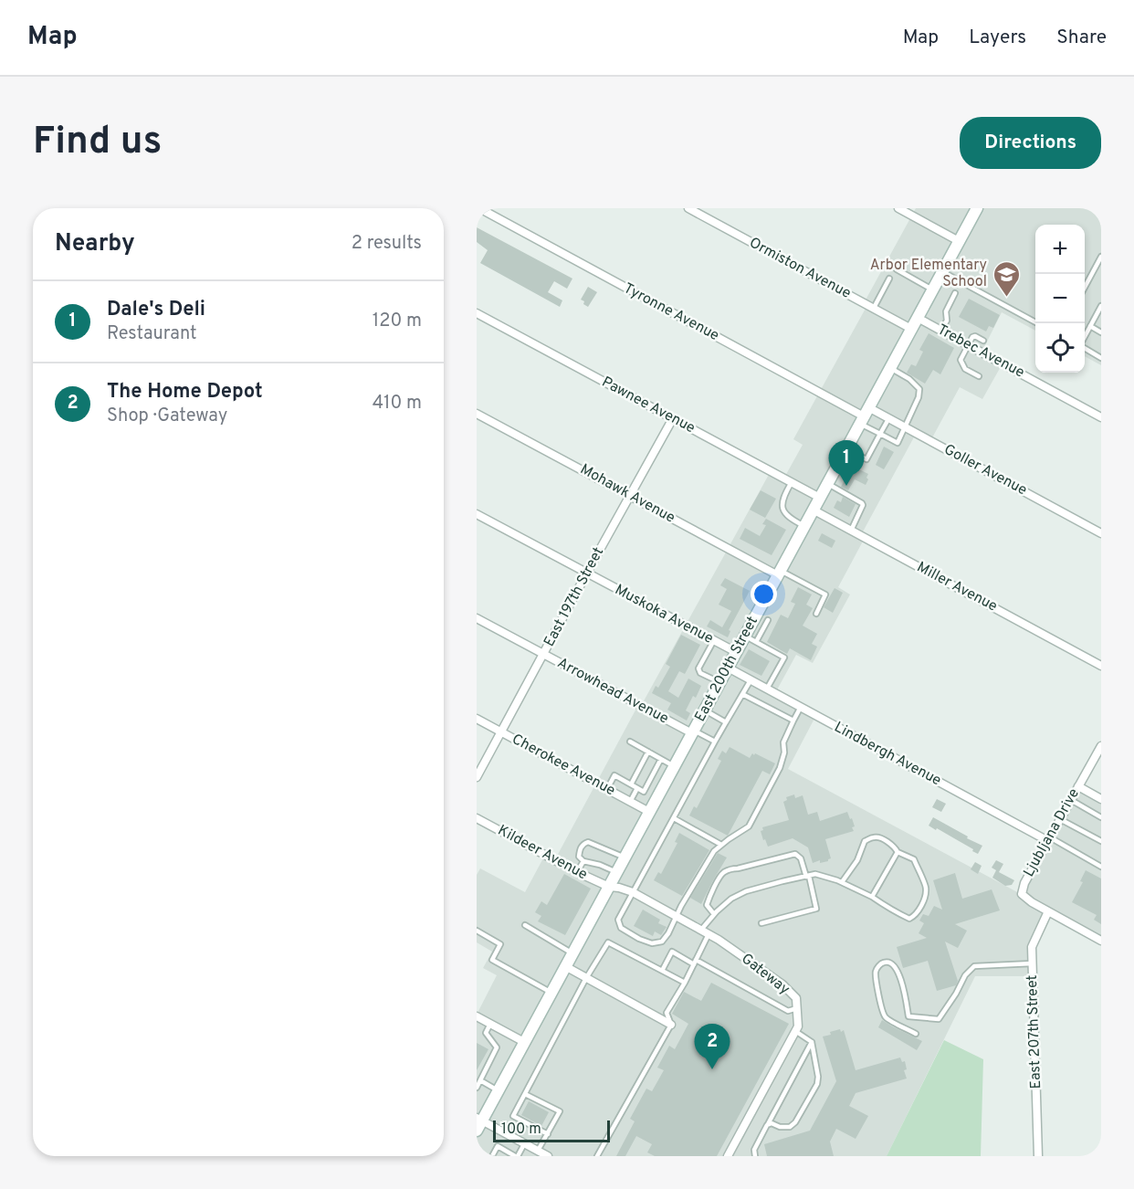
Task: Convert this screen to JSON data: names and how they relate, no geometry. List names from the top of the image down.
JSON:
{
  "streets": {
    "street": [
      "Ormiston Avenue",
      "Tyronne Avenue",
      "Trebec Avenue",
      "Pawnee Avenue",
      "Goller Avenue",
      "Mohawk Avenue",
      "Miller Avenue",
      "East 197th Street",
      "Muskoka Avenue",
      "East 200th Street",
      "Arrowhead Avenue",
      "Lindbergh Avenue",
      "Cherokee Avenue",
      "Ljubljana Drive",
      "Kildeer Avenue",
      "Gateway",
      "East 207th Street"
    ]
  },
  "crossings": [
    ["Ormiston Avenue", "East 200th Street"],
    ["Tyronne Avenue", "Goller Avenue"],
    ["Tyronne Avenue", "East 200th Street"],
    ["Trebec Avenue", "East 200th Street"],
    ["Pawnee Avenue", "East 197th Street"],
    ["Pawnee Avenue", "East 200th Street"],
    ["Goller Avenue", "East 200th Street"],
    ["Mohawk Avenue", "East 197th Street"],
    ["Mohawk Avenue", "East 200th Street"],
    ["Miller Avenue", "East 200th Street"],
    ["East 197th Street", "Muskoka Avenue"],
    ["East 197th Street", "Arrowhead Avenue"],
    ["East 197th Street", "Cherokee Avenue"],
    ["Muskoka Avenue", "East 200th Street"],
    ["East 200th Street", "Arrowhead Avenue"],
    ["East 200th Street", "Lindbergh Avenue"],
    ["East 200th Street", "Cherokee Avenue"],
    ["East 200th Street", "Kildeer Avenue"],
    ["East 200th Street", "Gateway"],
    ["Lindbergh Avenue", "Ljubljana Drive"],
    ["Ljubljana Drive", "East 207th Street"],
    ["Kildeer Avenue", "Gateway"]
  ],
  "places": {
    "school or university": ["Arbor Elementary School"]
  },
  "scale_bar": "100 m",
  "page": {
    "header": "Map",
    "nav": ["Map", "Layers", "Share"],
    "buttons": "Directions",
    "title": "Find us",
    "heading": ["Nearby", "2 results"],
    "map_buttons": ["+", "−"],
    "list": [
      {
        "mark": "1",
        "name": "Dale's Deli",
        "note": "Restaurant",
        "value": "120 m"
      },
      {
        "mark": "2",
        "name": "The Home Depot",
        "note": "Shop · Gateway",
        "value": "410 m"
      }
    ],
    "pins": ["1", "2"],
    "scale": "100 m"
  }
}
